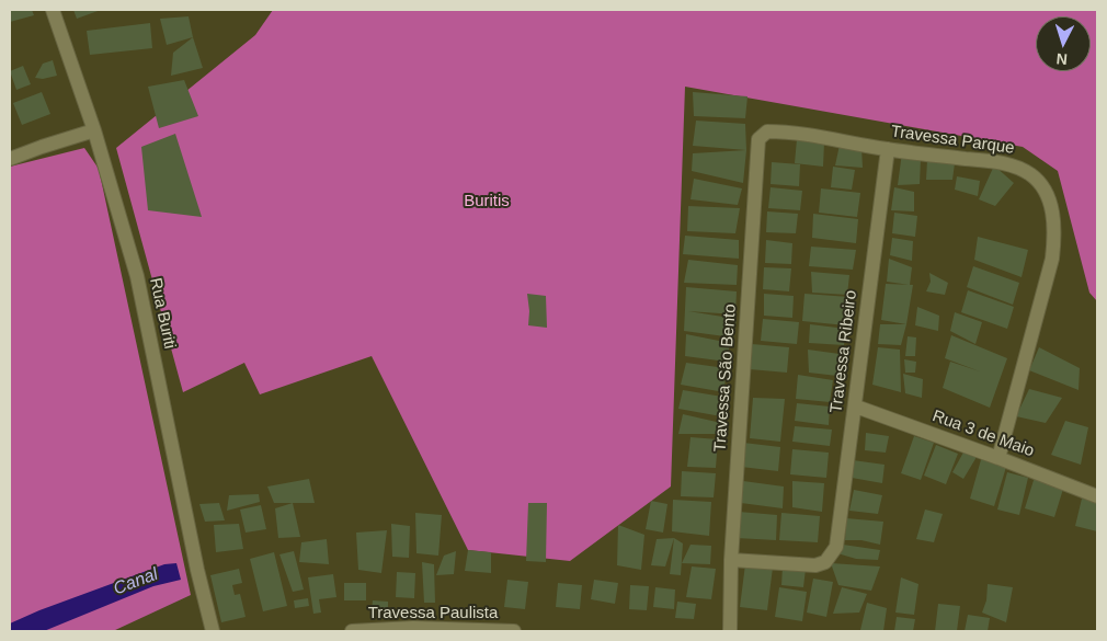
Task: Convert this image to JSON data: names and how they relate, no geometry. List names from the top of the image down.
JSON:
{
  "streets": {
    "street": [
      "Travessa Parque",
      "Rua Buriti",
      "Travessa Ribeiro",
      "Travessa São Bento",
      "Rua 3 de Maio",
      "Travessa Paulista"
    ]
  },
  "crossings": [
    ["Travessa Parque", "Travessa Ribeiro"],
    ["Travessa Parque", "Travessa São Bento"],
    ["Travessa Parque", "Rua 3 de Maio"],
    ["Travessa Ribeiro", "Travessa São Bento"],
    ["Travessa Ribeiro", "Rua 3 de Maio"]
  ],
  "water": ["Canal"],
  "parks": ["Buritis"],
  "north": "bottom"
}
